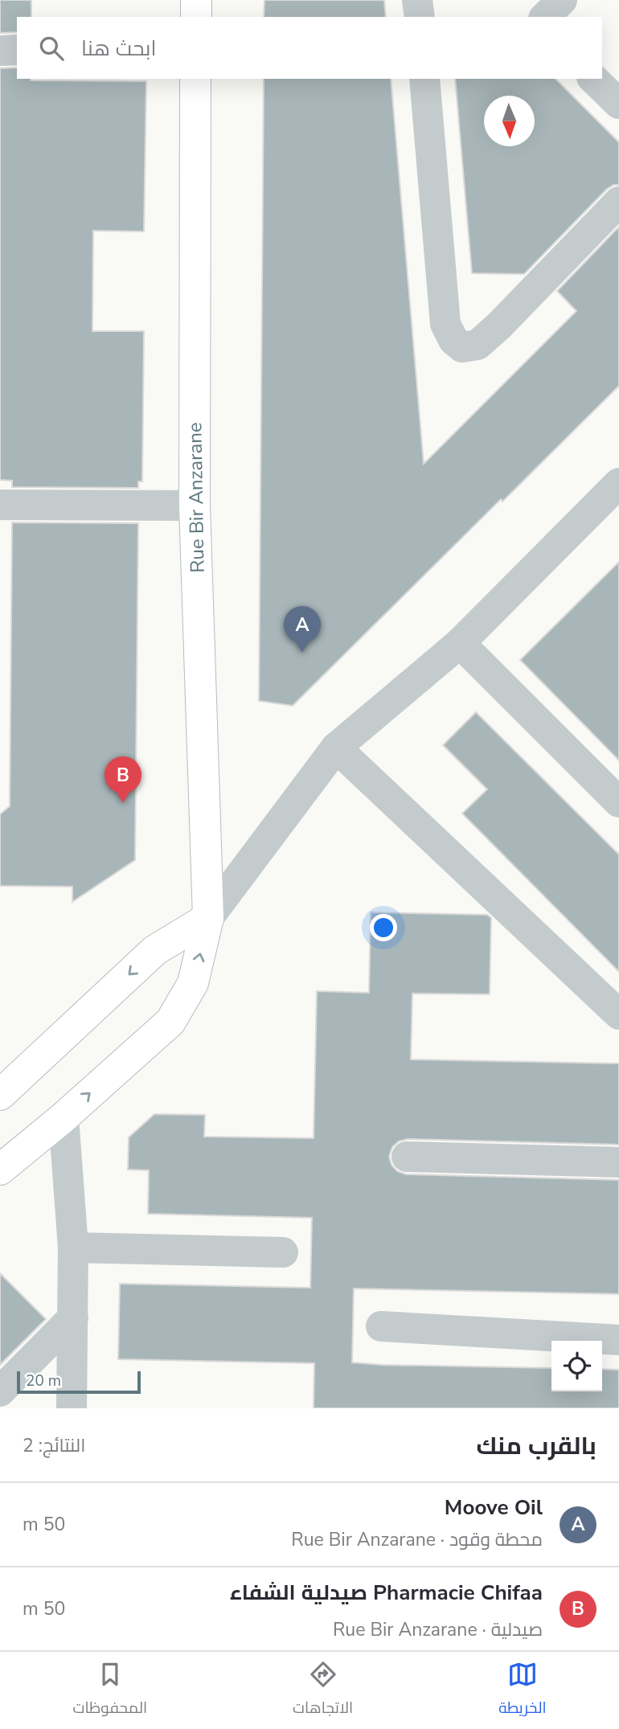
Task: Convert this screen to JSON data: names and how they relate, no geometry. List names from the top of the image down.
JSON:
{
  "streets": {
    "street": ["Rue Bir Anzarane"]
  },
  "scale_bar": "20 m",
  "north": "bottom",
  "page": {
    "search": "ابحث هنا",
    "pins": ["A", "B"],
    "scale": "20 m",
    "heading": ["بالقرب منك", "النتائج: 2"],
    "list": [
      {
        "mark": "A",
        "name": "Moove Oil",
        "note": "محطة وقود · Rue Bir Anzarane",
        "value": "50 m"
      },
      {
        "mark": "B",
        "name": "Pharmacie Chifaa صيدلية الشفاء",
        "note": "صيدلية · Rue Bir Anzarane",
        "value": "50 m"
      }
    ],
    "nav": ["الخريطة", "الاتجاهات", "المحفوظات"]
  }
}
